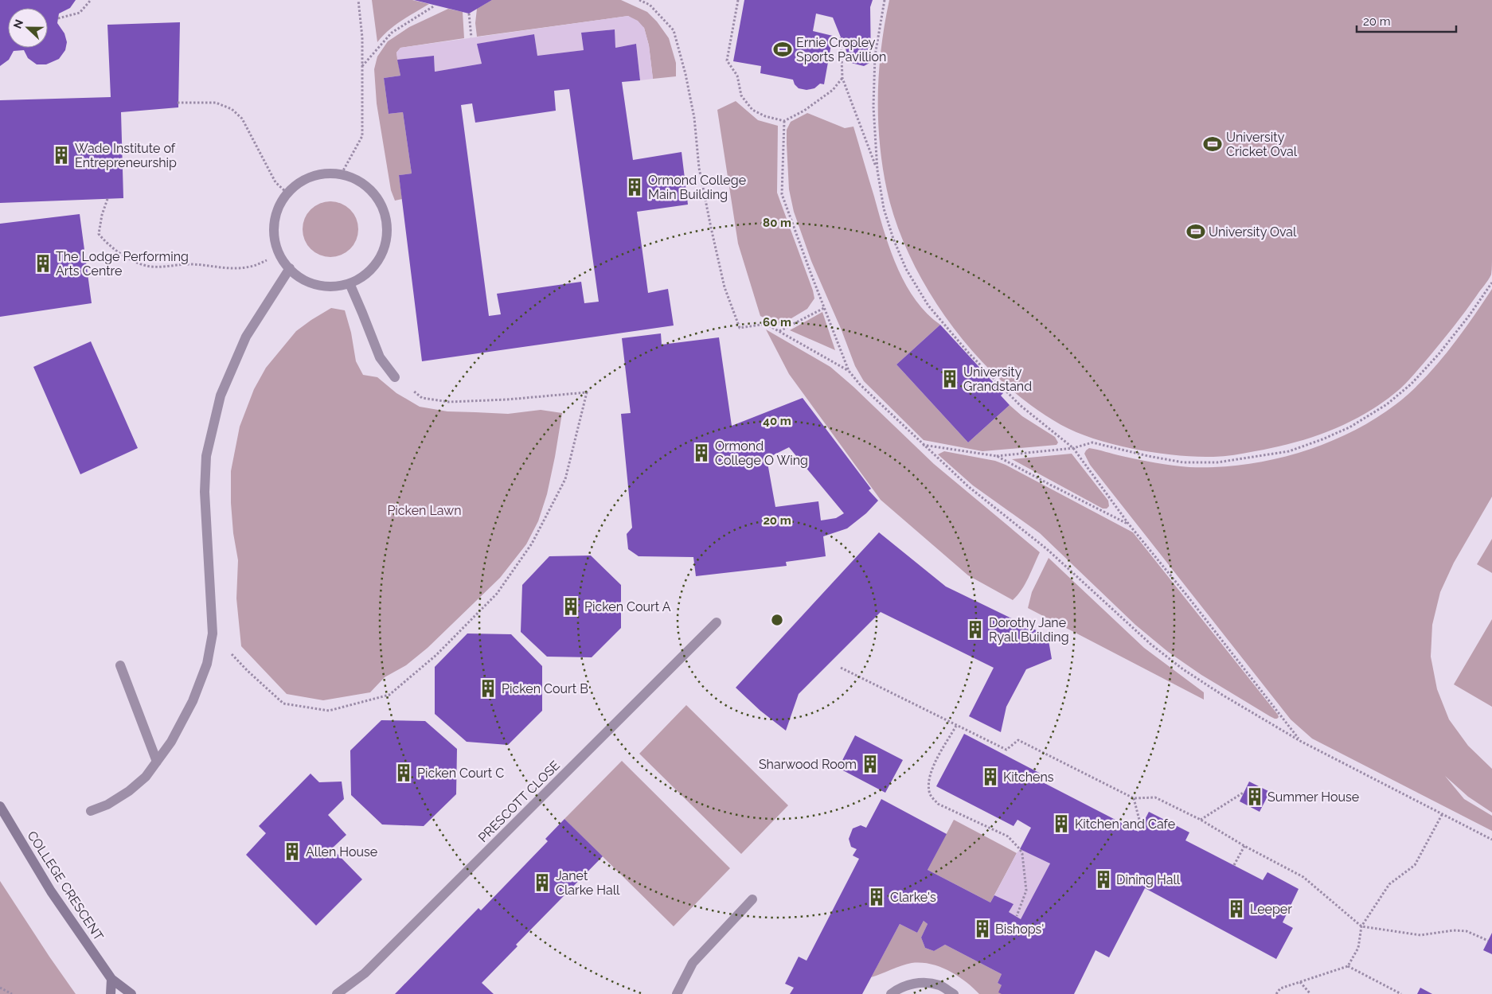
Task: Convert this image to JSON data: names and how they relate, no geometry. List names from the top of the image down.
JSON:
{
  "streets": {
    "main road": ["COLLEGE CRESCENT"],
    "lane": ["PRESCOTT CLOSE"]
  },
  "parks": ["Picken Lawn"],
  "places": {
    "sports": ["Ernie Cropley Sports Pavillion", "University Cricket Oval", "University Oval"],
    "building": [
      "Wade Institute of Entrepreneurship",
      "Ormond College Main Building",
      "The Lodge Performing Arts Centre",
      "University Grandstand",
      "Ormond College O Wing",
      "Picken Court A",
      "Dorothy Jane Ryall Building",
      "Picken Court B",
      "Sharwood Room",
      "Picken Court C",
      "Kitchens",
      "Summer House",
      "Kitchen and Cafe",
      "Allen House",
      "Dining Hall",
      "Janet Clarke Hall",
      "Clarke's",
      "Leeper",
      "Bishops'"
    ]
  },
  "scale_bar": "20 m",
  "north": "left",
  "rings": [
    "80 m",
    "60 m",
    "40 m",
    "20 m"
  ]
}
